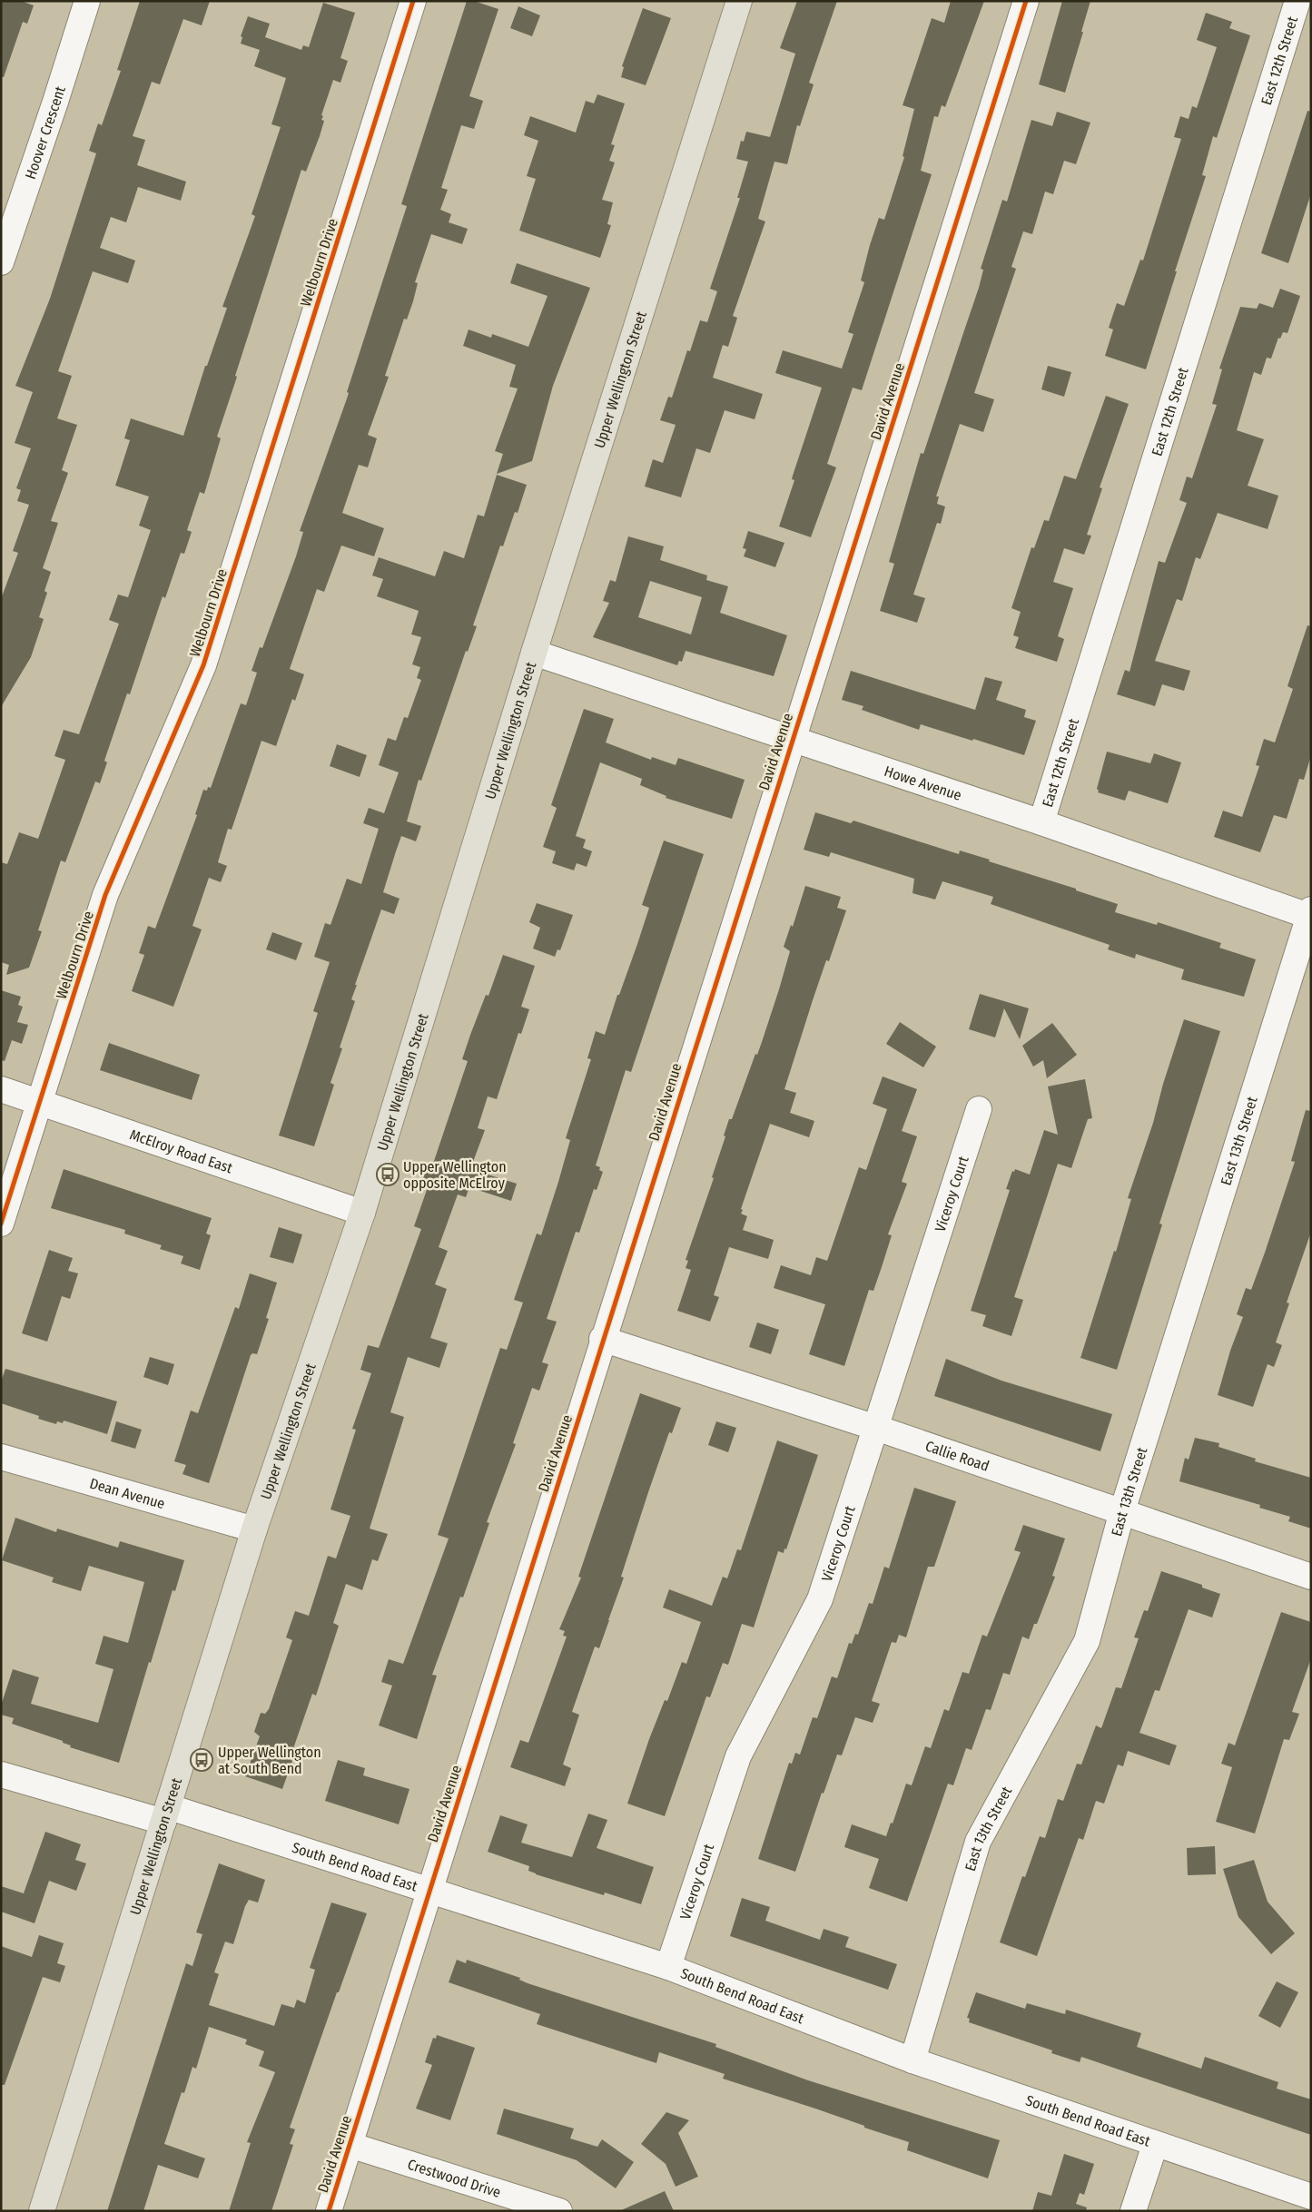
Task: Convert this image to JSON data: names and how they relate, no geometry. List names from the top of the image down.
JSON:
{
  "streets": {
    "main road": ["Upper Wellington Street"],
    "street": [
      "East 12th Street",
      "Hoover Crescent",
      "Welbourn Drive",
      "David Avenue",
      "Howe Avenue",
      "East 13th Street",
      "McElroy Road East",
      "Viceroy Court",
      "Callie Road",
      "Dean Avenue",
      "South Bend Road East",
      "Crestwood Drive"
    ]
  },
  "crossings": [
    ["East 12th Street", "Howe Avenue"],
    ["Welbourn Drive", "McElroy Road East"],
    ["Upper Wellington Street", "Howe Avenue"],
    ["Upper Wellington Street", "McElroy Road East"],
    ["Upper Wellington Street", "Dean Avenue"],
    ["Upper Wellington Street", "South Bend Road East"],
    ["David Avenue", "Howe Avenue"],
    ["David Avenue", "Callie Road"],
    ["David Avenue", "South Bend Road East"],
    ["David Avenue", "Crestwood Drive"],
    ["Howe Avenue", "East 13th Street"],
    ["East 13th Street", "Callie Road"],
    ["East 13th Street", "South Bend Road East"],
    ["Viceroy Court", "Callie Road"],
    ["Viceroy Court", "South Bend Road East"]
  ],
  "places": {
    "bus stop": ["Upper Wellington opposite McElroy", "Upper Wellington at South Bend"]
  }
}
